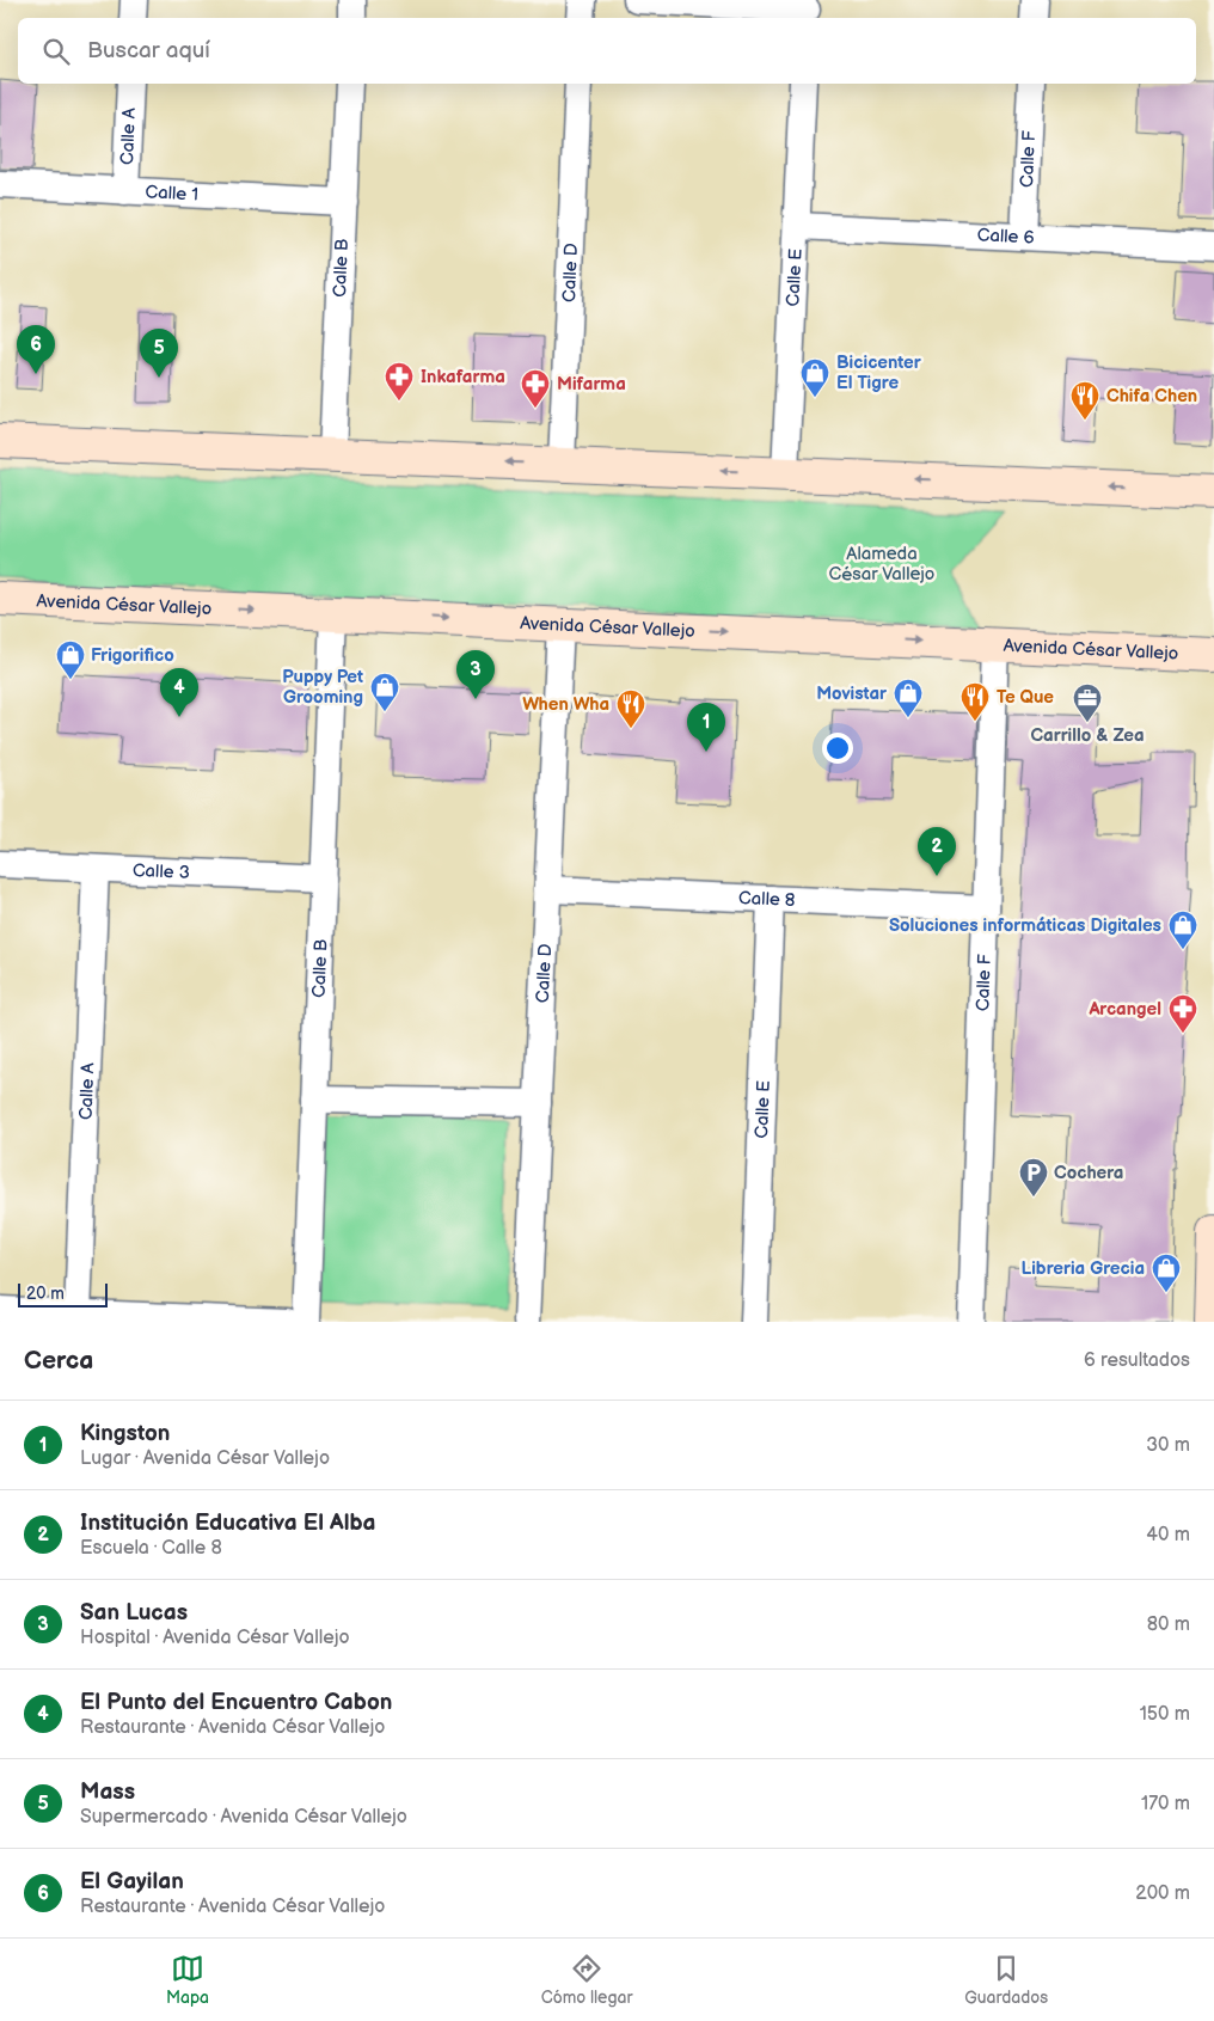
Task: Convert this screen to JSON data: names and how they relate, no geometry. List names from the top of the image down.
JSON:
{
  "streets": {
    "main road": ["Avenida César Vallejo"],
    "street": [
      "Calle A",
      "Calle F",
      "Calle 1",
      "Calle 6",
      "Calle B",
      "Calle D",
      "Calle E",
      "Calle 3",
      "Calle 8"
    ]
  },
  "crossings": [
    ["Calle A", "Calle 1"],
    ["Calle A", "Calle 3"],
    ["Calle F", "Calle 6"],
    ["Calle F", "Avenida César Vallejo"],
    ["Calle F", "Calle 8"],
    ["Calle 1", "Calle B"],
    ["Calle 6", "Calle E"],
    ["Calle B", "Avenida César Vallejo"],
    ["Calle B", "Calle 3"],
    ["Calle D", "Avenida César Vallejo"],
    ["Calle D", "Calle 8"],
    ["Calle E", "Calle 8"]
  ],
  "parks": ["Alameda César Vallejo"],
  "places": {
    "shop": [
      "Bicicenter El Tigre",
      "Frigorifico",
      "Puppy Pet Grooming",
      "Movistar",
      "Soluciones informáticas Digitales",
      "Libreria Grecia"
    ],
    "pharmacy": ["Inkafarma", "Mifarma", "Arcangel"],
    "restaurant": ["Chifa Chen", "Te Que", "When Wha"],
    "office": ["Carrillo & Zea"],
    "parking": ["Cochera"]
  },
  "scale_bar": "20 m",
  "page": {
    "search": "Buscar aquí",
    "pins": [
      "6",
      "5",
      "3",
      "4",
      "1",
      "2"
    ],
    "scale": "20 m",
    "heading": ["Cerca", "6 resultados"],
    "list": [
      {
        "mark": "1",
        "name": "Kingston",
        "note": "Lugar · Avenida César Vallejo",
        "value": "30 m"
      },
      {
        "mark": "2",
        "name": "Institución Educativa El Alba",
        "note": "Escuela · Calle 8",
        "value": "40 m"
      },
      {
        "mark": "3",
        "name": "San Lucas",
        "note": "Hospital · Avenida César Vallejo",
        "value": "80 m"
      },
      {
        "mark": "4",
        "name": "El Punto del Encuentro Cabon",
        "note": "Restaurante · Avenida César Vallejo",
        "value": "150 m"
      },
      {
        "mark": "5",
        "name": "Mass",
        "note": "Supermercado · Avenida César Vallejo",
        "value": "170 m"
      },
      {
        "mark": "6",
        "name": "El Gayilan",
        "note": "Restaurante · Avenida César Vallejo",
        "value": "200 m"
      }
    ],
    "nav": ["Mapa", "Cómo llegar", "Guardados"]
  }
}
